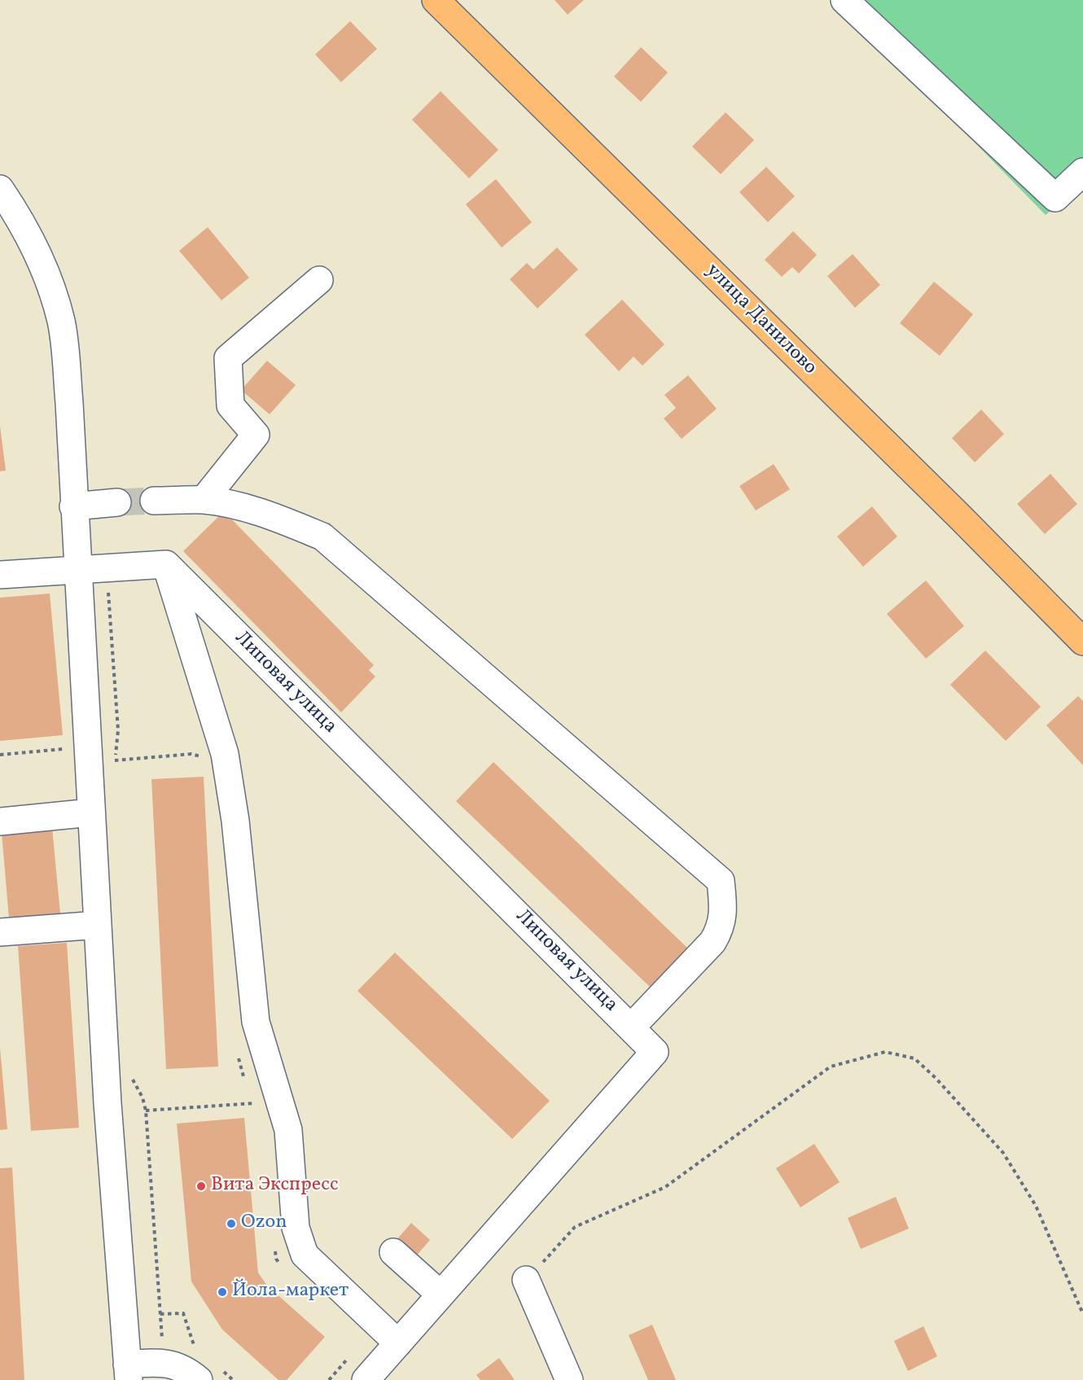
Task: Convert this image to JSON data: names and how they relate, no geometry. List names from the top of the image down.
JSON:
{
  "streets": {
    "main road": ["улица Данилово"],
    "street": ["Липовая улица"]
  },
  "places": ["Вита Экспресс", "Ozon", "Йола-маркет"]
}
